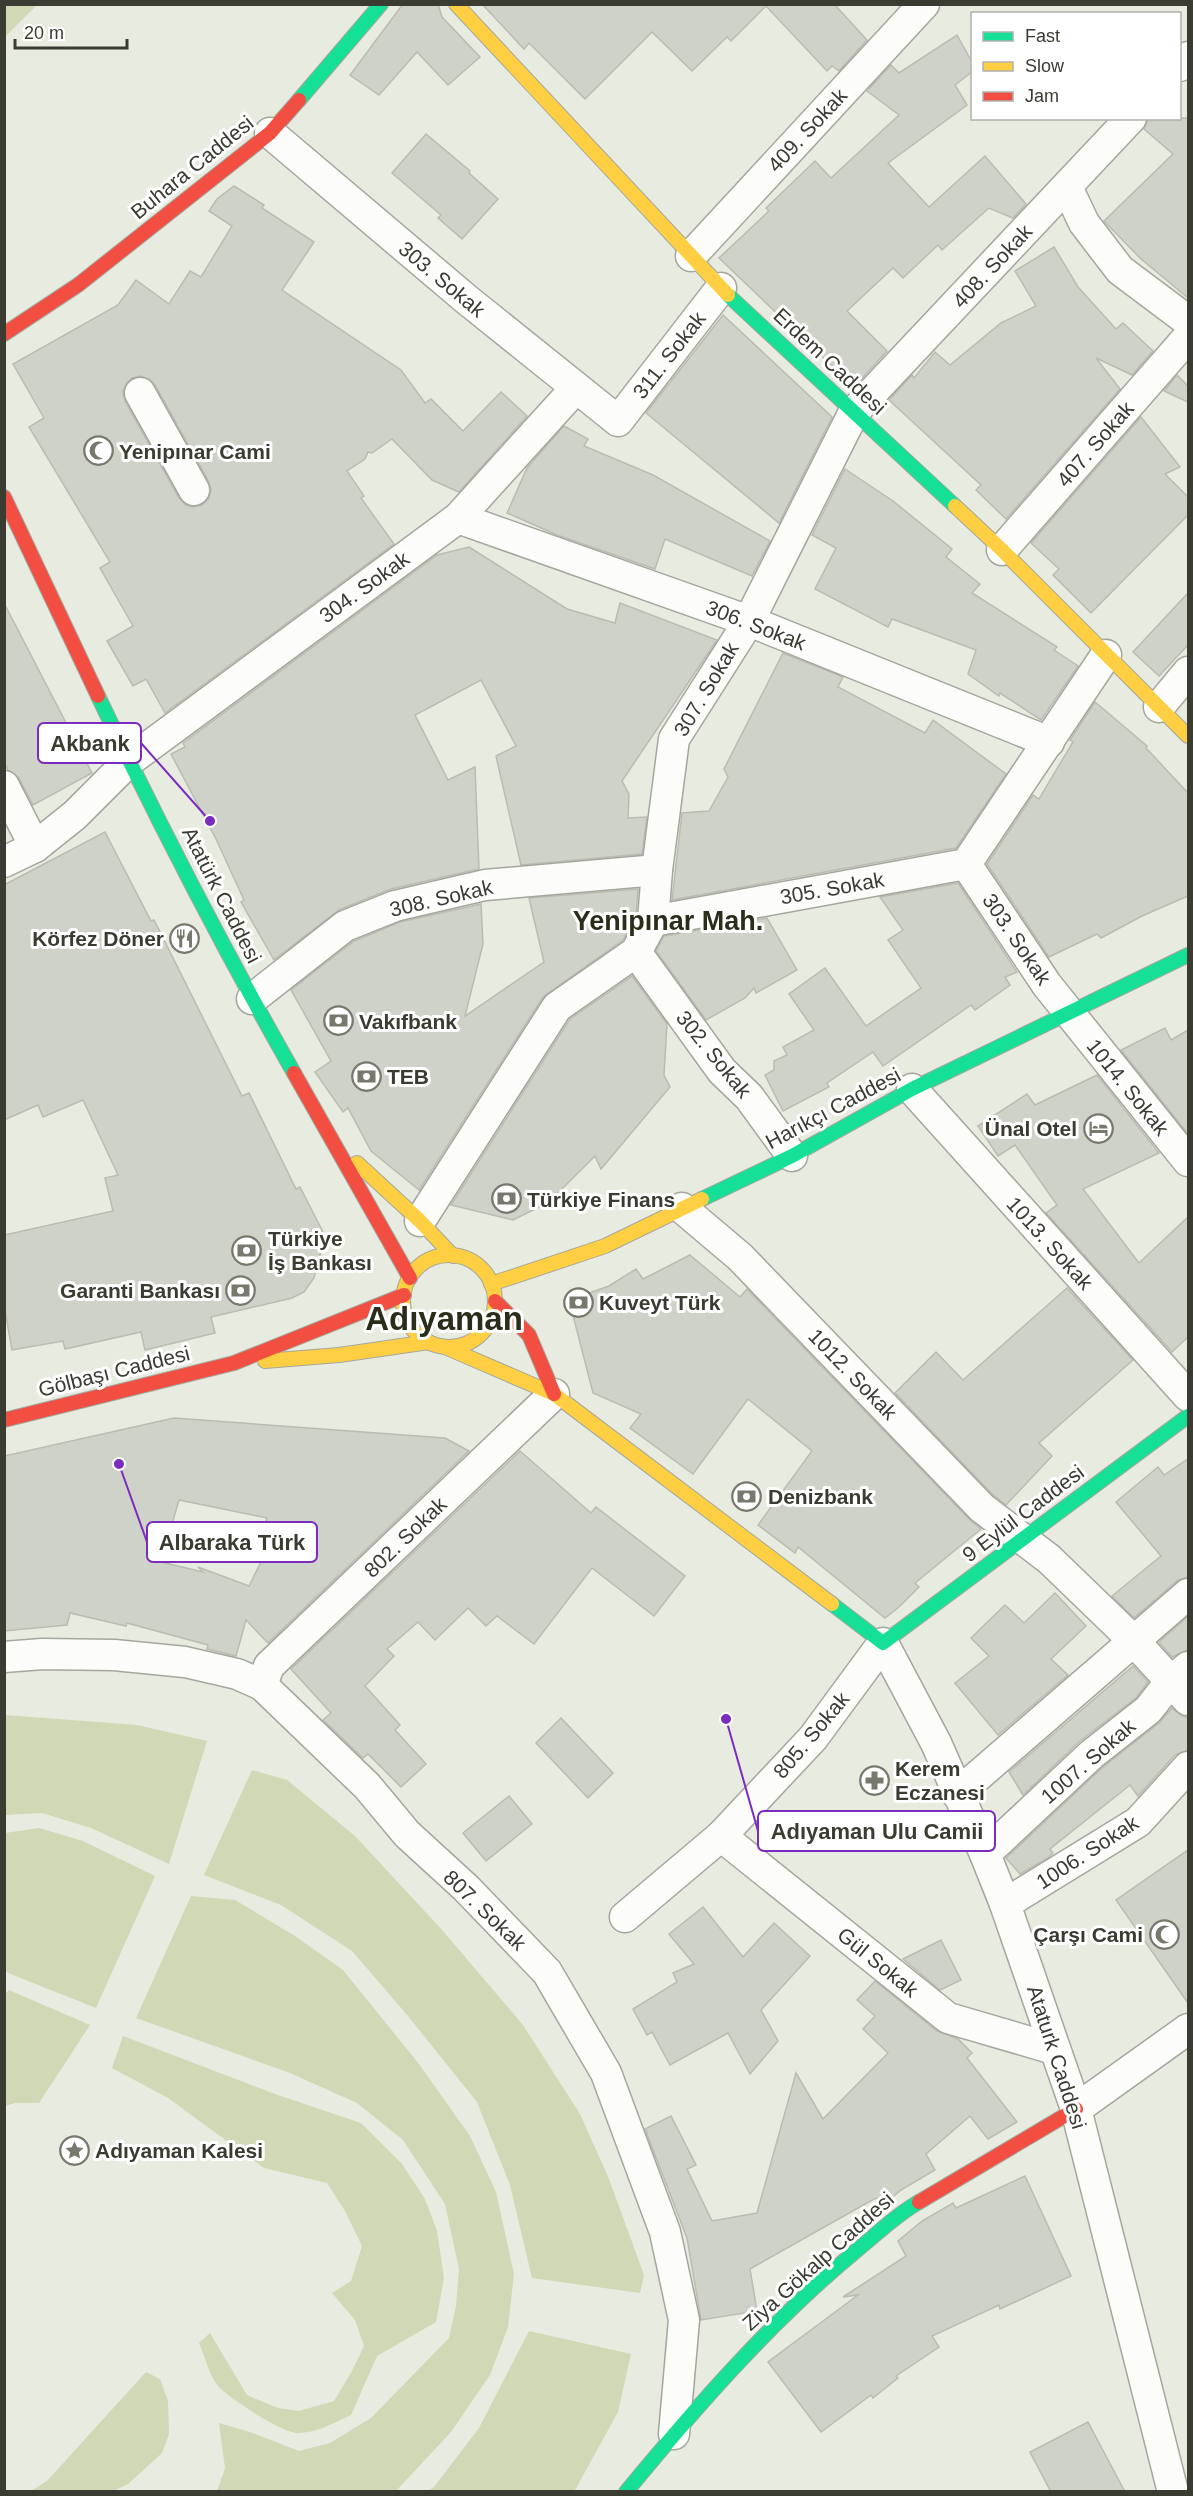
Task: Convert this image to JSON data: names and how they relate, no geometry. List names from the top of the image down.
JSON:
{
  "streets": {
    "main road": [
      "Buhara Caddesi",
      "Erdem Caddesi",
      "Atatürk Caddesi",
      "Harıkçı Caddesi",
      "Gölbaşı Caddesi",
      "9 Eylül Caddesi",
      "Ziya Gökalp Caddesi"
    ],
    "street": [
      "409. Sokak",
      "408. Sokak",
      "303. Sokak",
      "311. Sokak",
      "407. Sokak",
      "304. Sokak",
      "306. Sokak",
      "307. Sokak",
      "305. Sokak",
      "308. Sokak",
      "302. Sokak",
      "1014. Sokak",
      "1013. Sokak",
      "1012. Sokak",
      "802. Sokak",
      "805. Sokak",
      "1007. Sokak",
      "1006. Sokak",
      "807. Sokak",
      "Gül Sokak",
      "Ataturk Caddesi"
    ]
  },
  "crossings": [
    ["409. Sokak", "Erdem Caddesi"],
    ["Buhara Caddesi", "303. Sokak"],
    ["408. Sokak", "Erdem Caddesi"],
    ["408. Sokak", "307. Sokak"],
    ["303. Sokak", "311. Sokak"],
    ["303. Sokak", "304. Sokak"],
    ["303. Sokak", "305. Sokak"],
    ["303. Sokak", "1014. Sokak"],
    ["303. Sokak", "Harıkçı Caddesi"],
    ["311. Sokak", "Erdem Caddesi"],
    ["Erdem Caddesi", "407. Sokak"],
    ["Erdem Caddesi", "307. Sokak"],
    ["304. Sokak", "306. Sokak"],
    ["304. Sokak", "Atatürk Caddesi"],
    ["306. Sokak", "307. Sokak"],
    ["307. Sokak", "305. Sokak"],
    ["307. Sokak", "308. Sokak"],
    ["Atatürk Caddesi", "308. Sokak"],
    ["Atatürk Caddesi", "Harıkçı Caddesi"],
    ["Atatürk Caddesi", "Gölbaşı Caddesi"],
    ["302. Sokak", "Harıkçı Caddesi"],
    ["1014. Sokak", "Harıkçı Caddesi"],
    ["Harıkçı Caddesi", "1013. Sokak"],
    ["Harıkçı Caddesi", "Gölbaşı Caddesi"],
    ["Harıkçı Caddesi", "1012. Sokak"],
    ["1012. Sokak", "9 Eylül Caddesi"],
    ["1012. Sokak", "1007. Sokak"],
    ["9 Eylül Caddesi", "805. Sokak"],
    ["9 Eylül Caddesi", "Ataturk Caddesi"],
    ["802. Sokak", "807. Sokak"],
    ["805. Sokak", "Gül Sokak"],
    ["805. Sokak", "Ataturk Caddesi"],
    ["1007. Sokak", "Ataturk Caddesi"],
    ["1006. Sokak", "Ataturk Caddesi"],
    ["807. Sokak", "Ziya Gökalp Caddesi"],
    ["Gül Sokak", "Ataturk Caddesi"],
    ["Ataturk Caddesi", "Ziya Gökalp Caddesi"]
  ],
  "districts": ["Yenipınar Mah.", "Adıyaman"],
  "places": {
    "mosque": ["Yenipınar Cami", "Çarşı Cami"],
    "other": ["Akbank", "Albaraka Türk", "Adıyaman Ulu Camii"],
    "restaurant": ["Körfez Döner"],
    "bank": [
      "Vakıfbank",
      "TEB",
      "Türkiye Finans",
      "Türkiye İş Bankası",
      "Garanti Bankası",
      "Kuveyt Türk",
      "Denizbank"
    ],
    "hotel": ["Ünal Otel"],
    "pharmacy": ["Kerem Eczanesi"],
    "place": ["Adıyaman Kalesi"]
  },
  "legend": ["Fast", "Slow", "Jam"],
  "scale_bar": "20 m"
}
